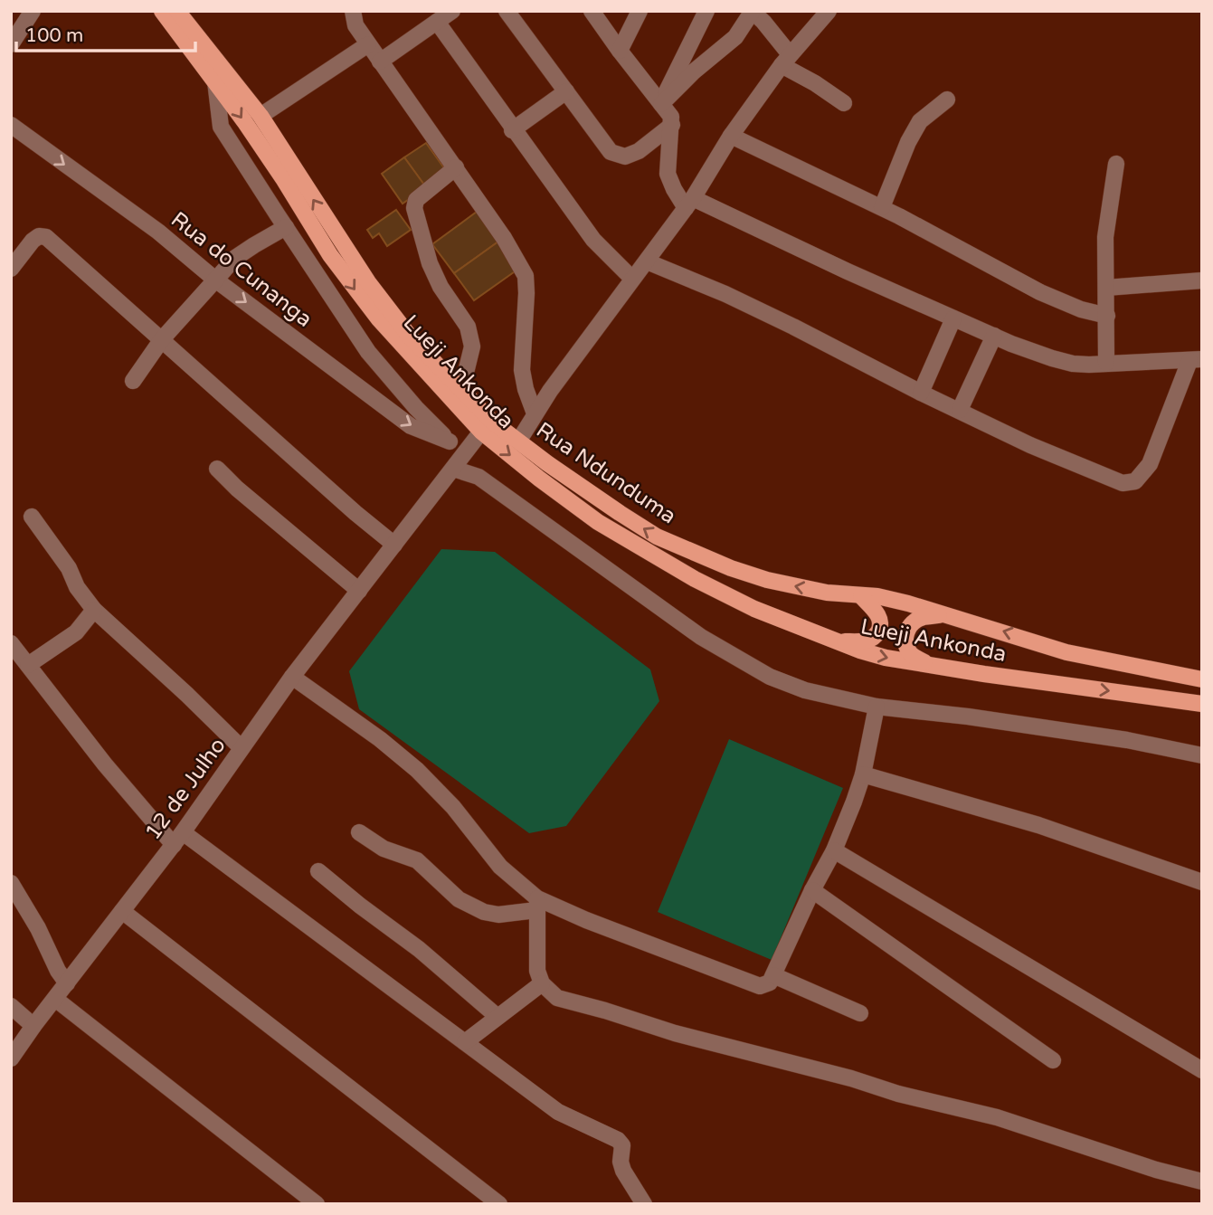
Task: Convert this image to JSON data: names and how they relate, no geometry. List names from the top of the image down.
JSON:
{
  "streets": {
    "main road": ["Lueji Ankonda", "Rua Ndunduma"],
    "street": ["Rua do Cunanga", "12 de Julho"]
  },
  "crossings": [
    ["Lueji Ankonda", "12 de Julho"]
  ],
  "one_way": ["Lueji Ankonda", "Rua Ndunduma"],
  "scale_bar": "100 m"
}
